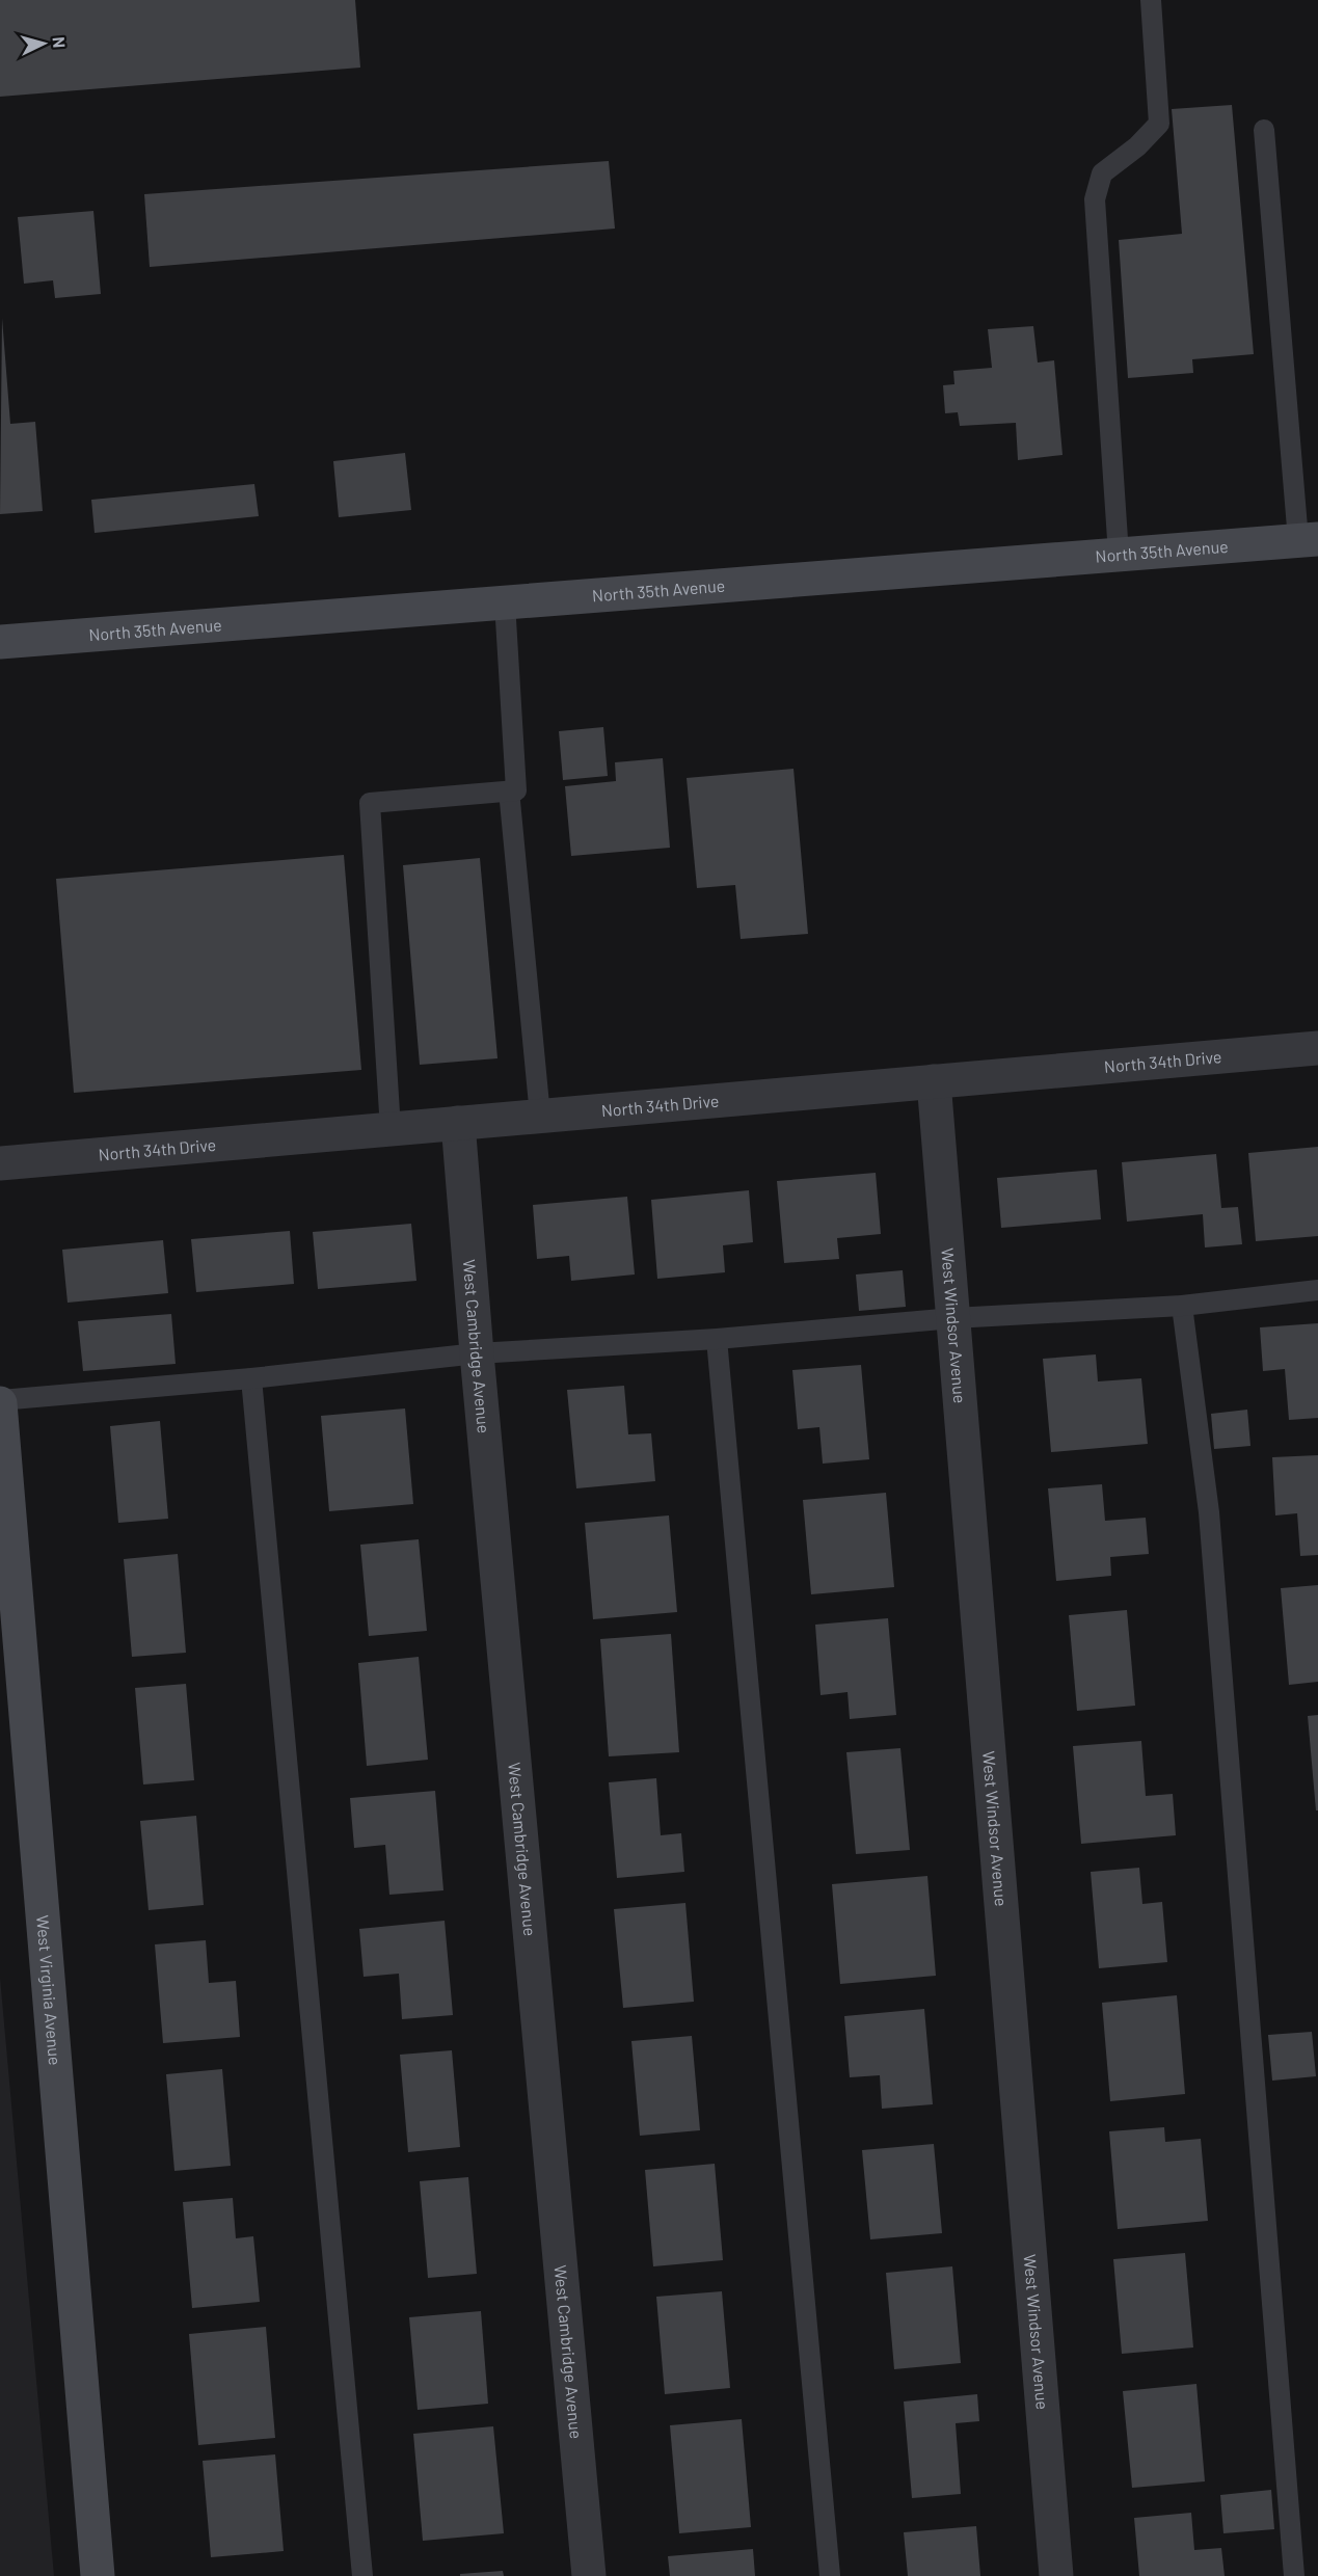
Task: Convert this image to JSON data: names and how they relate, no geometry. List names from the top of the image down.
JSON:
{
  "streets": {
    "main road": ["North 35th Avenue", "West Virginia Avenue"],
    "street": ["North 34th Drive", "West Windsor Avenue", "West Cambridge Avenue"]
  },
  "crossings": [
    ["North 34th Drive", "West Windsor Avenue"],
    ["North 34th Drive", "West Cambridge Avenue"]
  ],
  "north": "right"
}
